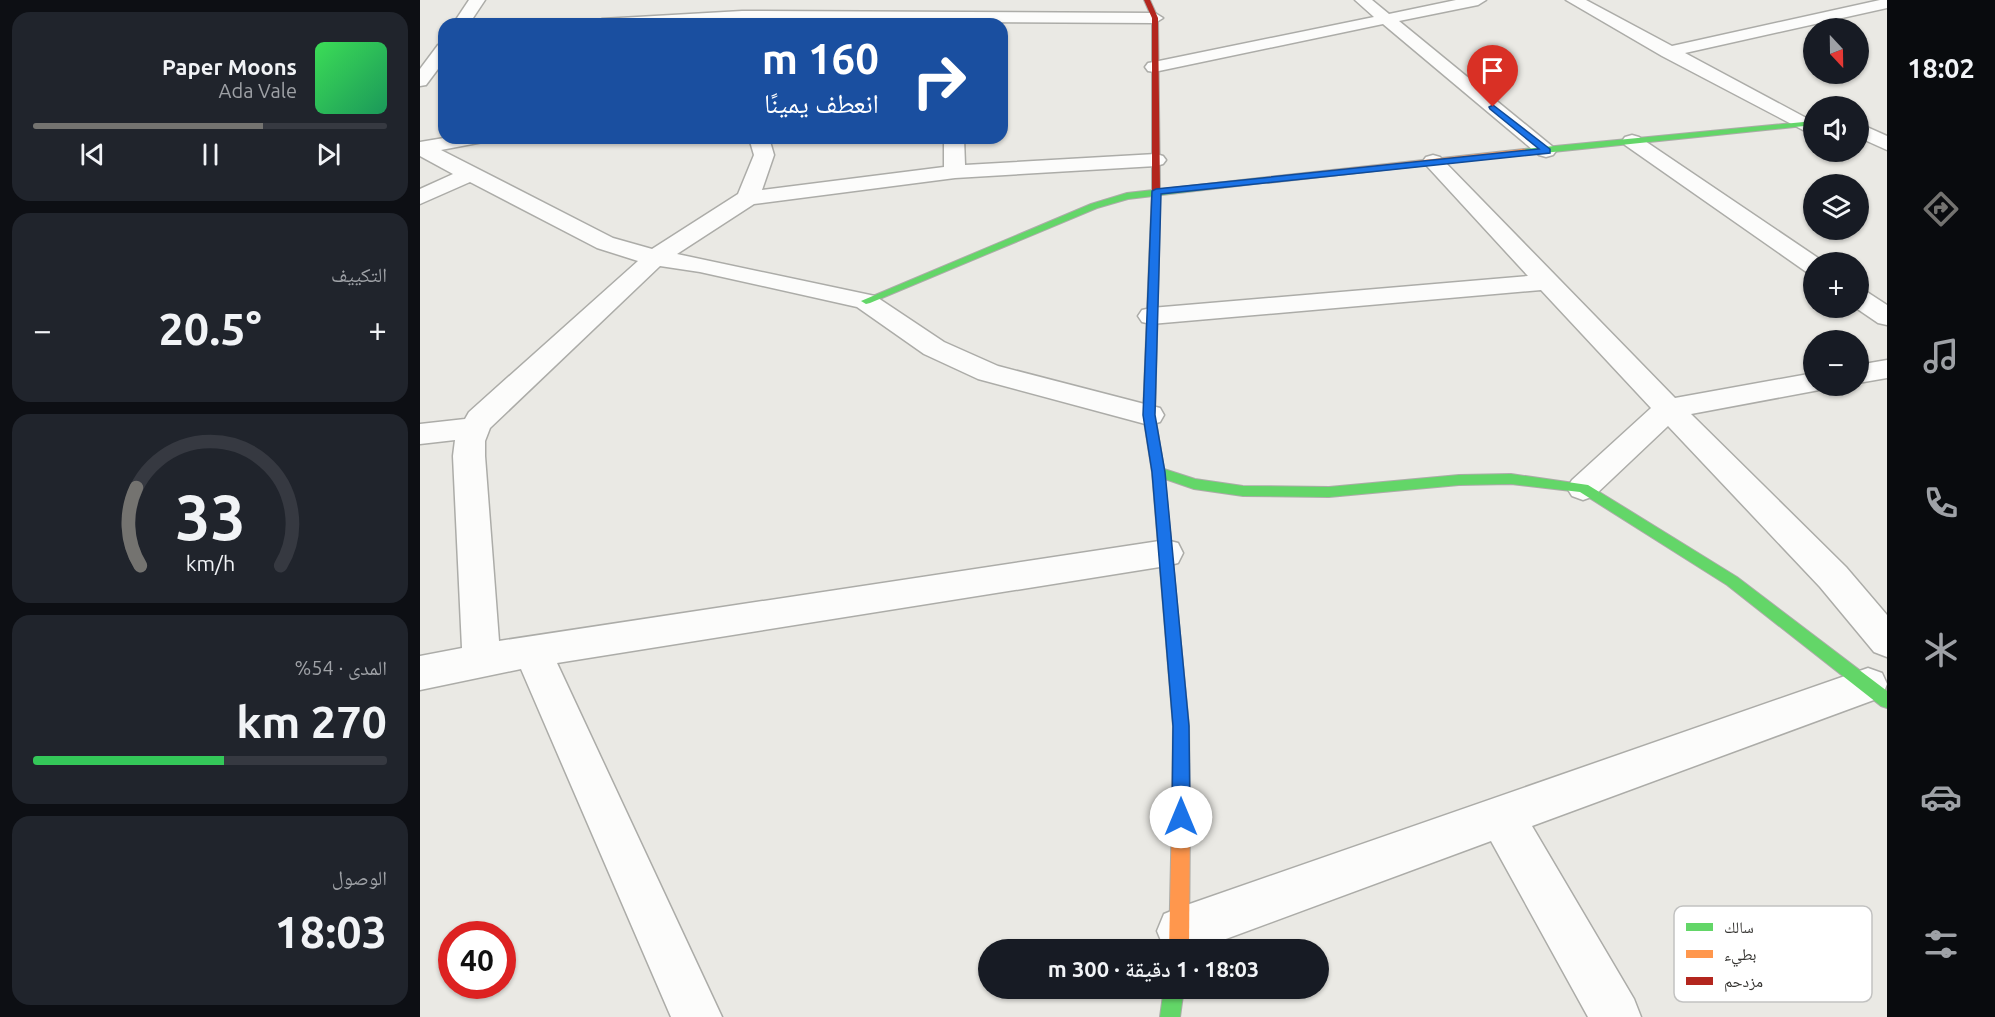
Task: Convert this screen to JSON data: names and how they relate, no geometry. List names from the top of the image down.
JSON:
{
  "legend": ["سالك", "بطيء", "مزدحم"],
  "north": "bottom",
  "page": {
    "tabs": "18:02",
    "map_buttons": ["+", "−"],
    "turn": ["160 m", "انعطف يمينًا"],
    "song": ["Paper Moons", "Ada Vale"],
    "tile": [
      "التكييف",
      ["المدى · 54%", "270 km"],
      ["الوصول", "18:03"]
    ],
    "heat": ["−", "20.5°", "+"],
    "limit": "40",
    "trip": "18:03 · 1 دقيقة · 300 m",
    "gauge": ["33", "km/h"]
  }
}
